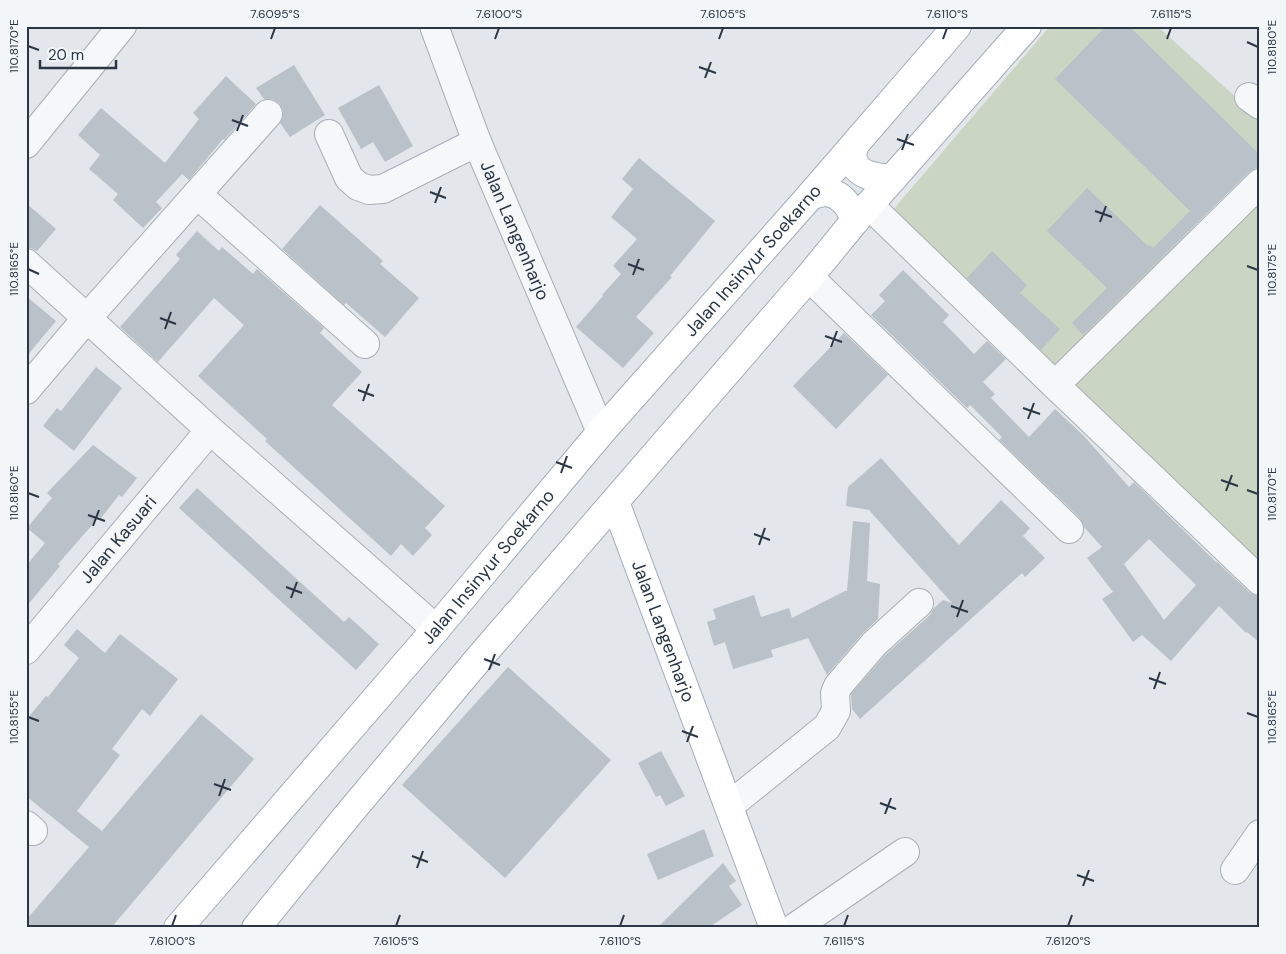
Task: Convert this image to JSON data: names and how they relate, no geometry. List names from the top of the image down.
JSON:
{
  "streets": {
    "main road": ["Jalan Langenharjo", "Jalan Insinyur Soekarno"],
    "street": ["Jalan Kasuari"]
  },
  "crossings": [
    ["Jalan Langenharjo", "Jalan Insinyur Soekarno"]
  ],
  "scale_bar": "20 m",
  "coordinates": [
    "7.6095°S",
    "7.6100°S",
    "7.6105°S",
    "7.6110°S",
    "7.6115°S",
    "110.8170°E",
    "110.8180°E",
    "110.8165°E",
    "110.8175°E",
    "110.8160°E",
    "110.8155°E",
    "7.6120°S"
  ]
}
